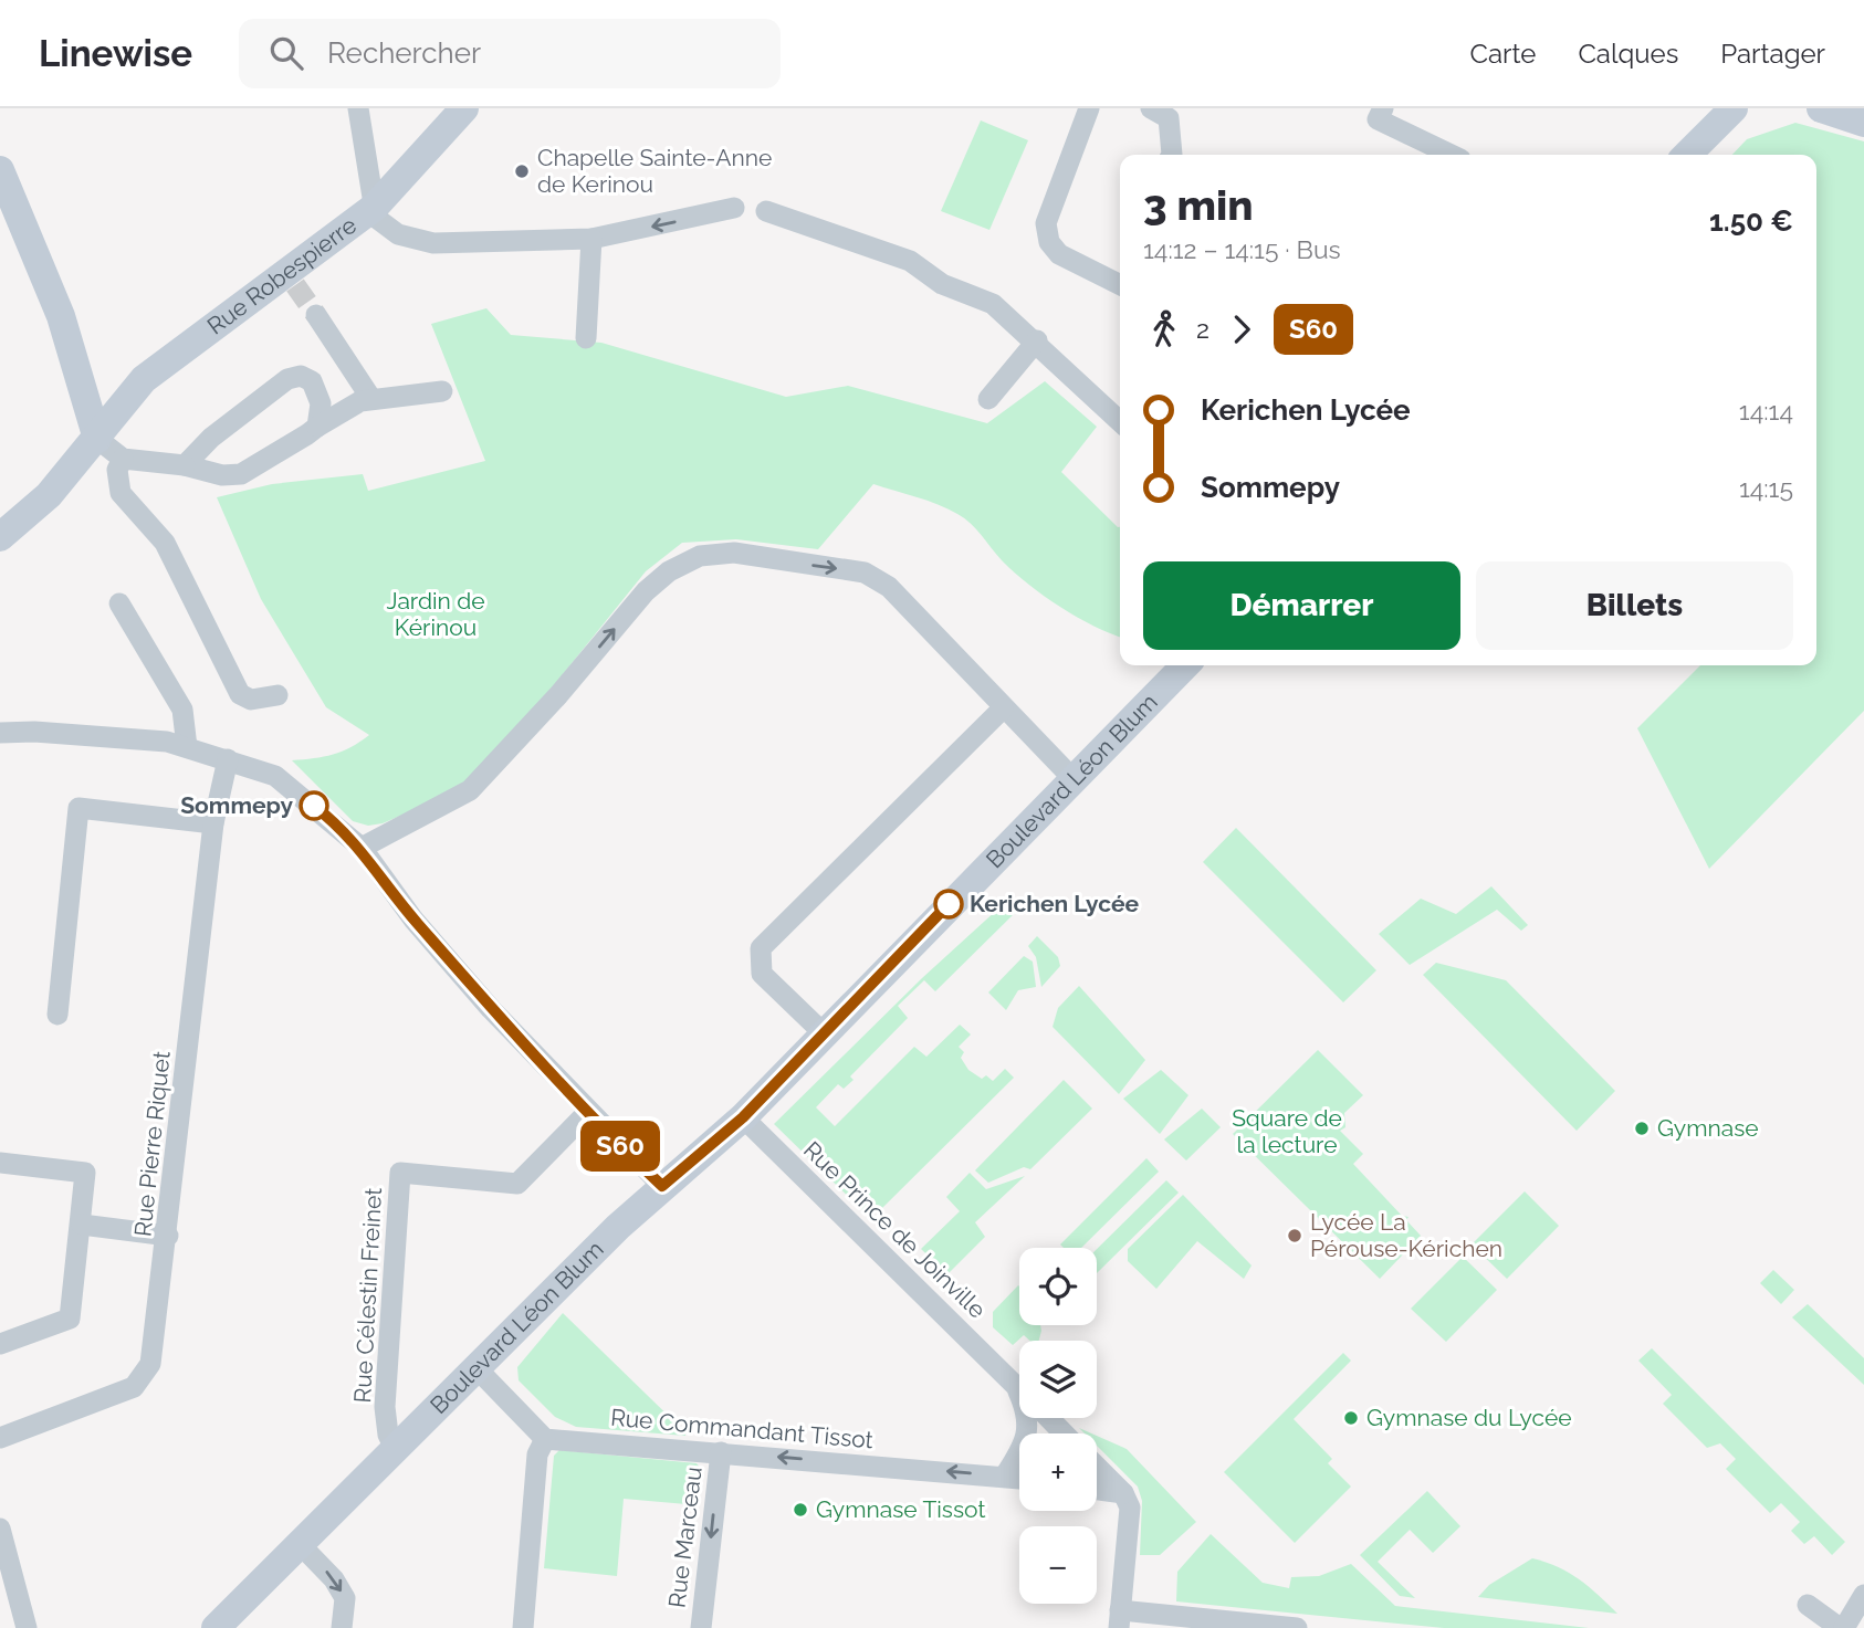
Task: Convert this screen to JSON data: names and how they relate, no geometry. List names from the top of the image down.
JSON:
{
  "streets": {
    "main road": ["Rue Robespierre", "Boulevard Léon Blum"],
    "street": [
      "Rue Pierre Riquet",
      "Rue Prince de Joinville",
      "Rue Célestin Freinet",
      "Rue Commandant Tissot",
      "Rue Marceau"
    ]
  },
  "crossings": [
    ["Boulevard Léon Blum", "Rue Prince de Joinville"],
    ["Boulevard Léon Blum", "Rue Célestin Freinet"],
    ["Rue Prince de Joinville", "Rue Commandant Tissot"],
    ["Rue Commandant Tissot", "Rue Marceau"]
  ],
  "one_way": ["Rue Commandant Tissot"],
  "parks": ["Jardin de Kérinou", "Square de la lecture"],
  "places": [
    "Chapelle Sainte-Anne de Kerinou",
    "Sommepy",
    "Kerichen Lycée",
    "Gymnase",
    "Lycée La Pérouse-Kérichen",
    "Gymnase du Lycée",
    "Gymnase Tissot"
  ],
  "lines": ["bus line S60"],
  "page": {
    "header": "Linewise",
    "search": "Rechercher",
    "nav": ["Carte", "Calques", "Partager"],
    "on_map": "S60",
    "heading": ["3 min", "14:12 – 14:15 · Bus", "1.50 €"],
    "legs": ["2", "S60"],
    "list": [
      {
        "name": "Kerichen Lycée",
        "value": "14:14"
      },
      {
        "name": "Sommepy",
        "value": "14:15"
      }
    ],
    "buttons": ["Démarrer", "Billets"],
    "map_buttons": ["+", "−"]
  }
}
